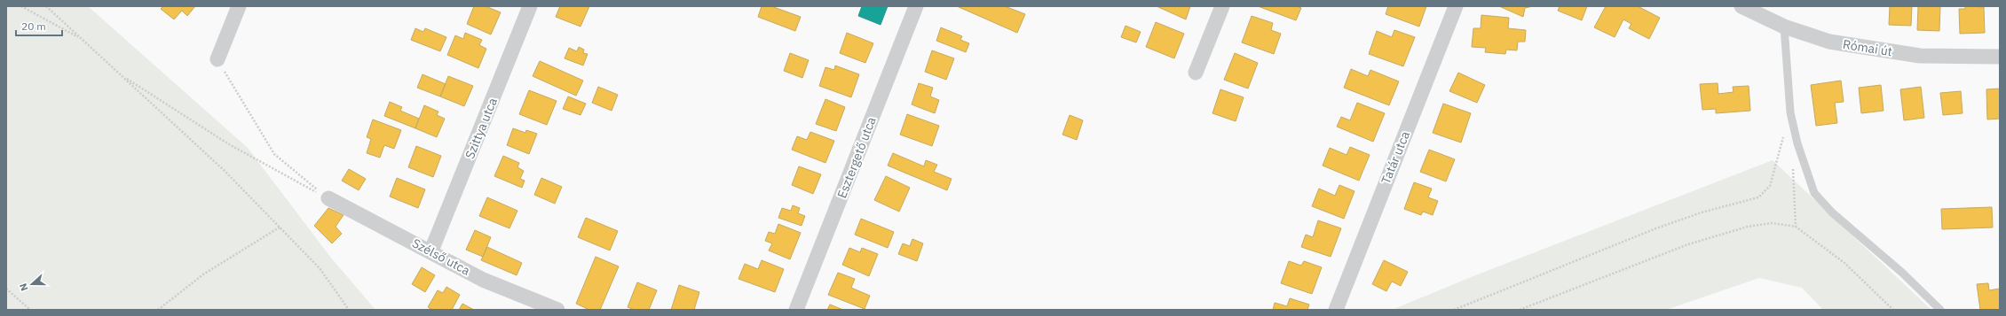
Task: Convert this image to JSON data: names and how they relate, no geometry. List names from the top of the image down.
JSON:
{
  "streets": {
    "street": [
      "Római út",
      "Szittya utca",
      "Esztergető utca",
      "Tatár utca",
      "Szélső utca"
    ]
  },
  "crossings": [
    ["Szittya utca", "Szélső utca"]
  ],
  "scale_bar": "20 m",
  "north": "left"
}
